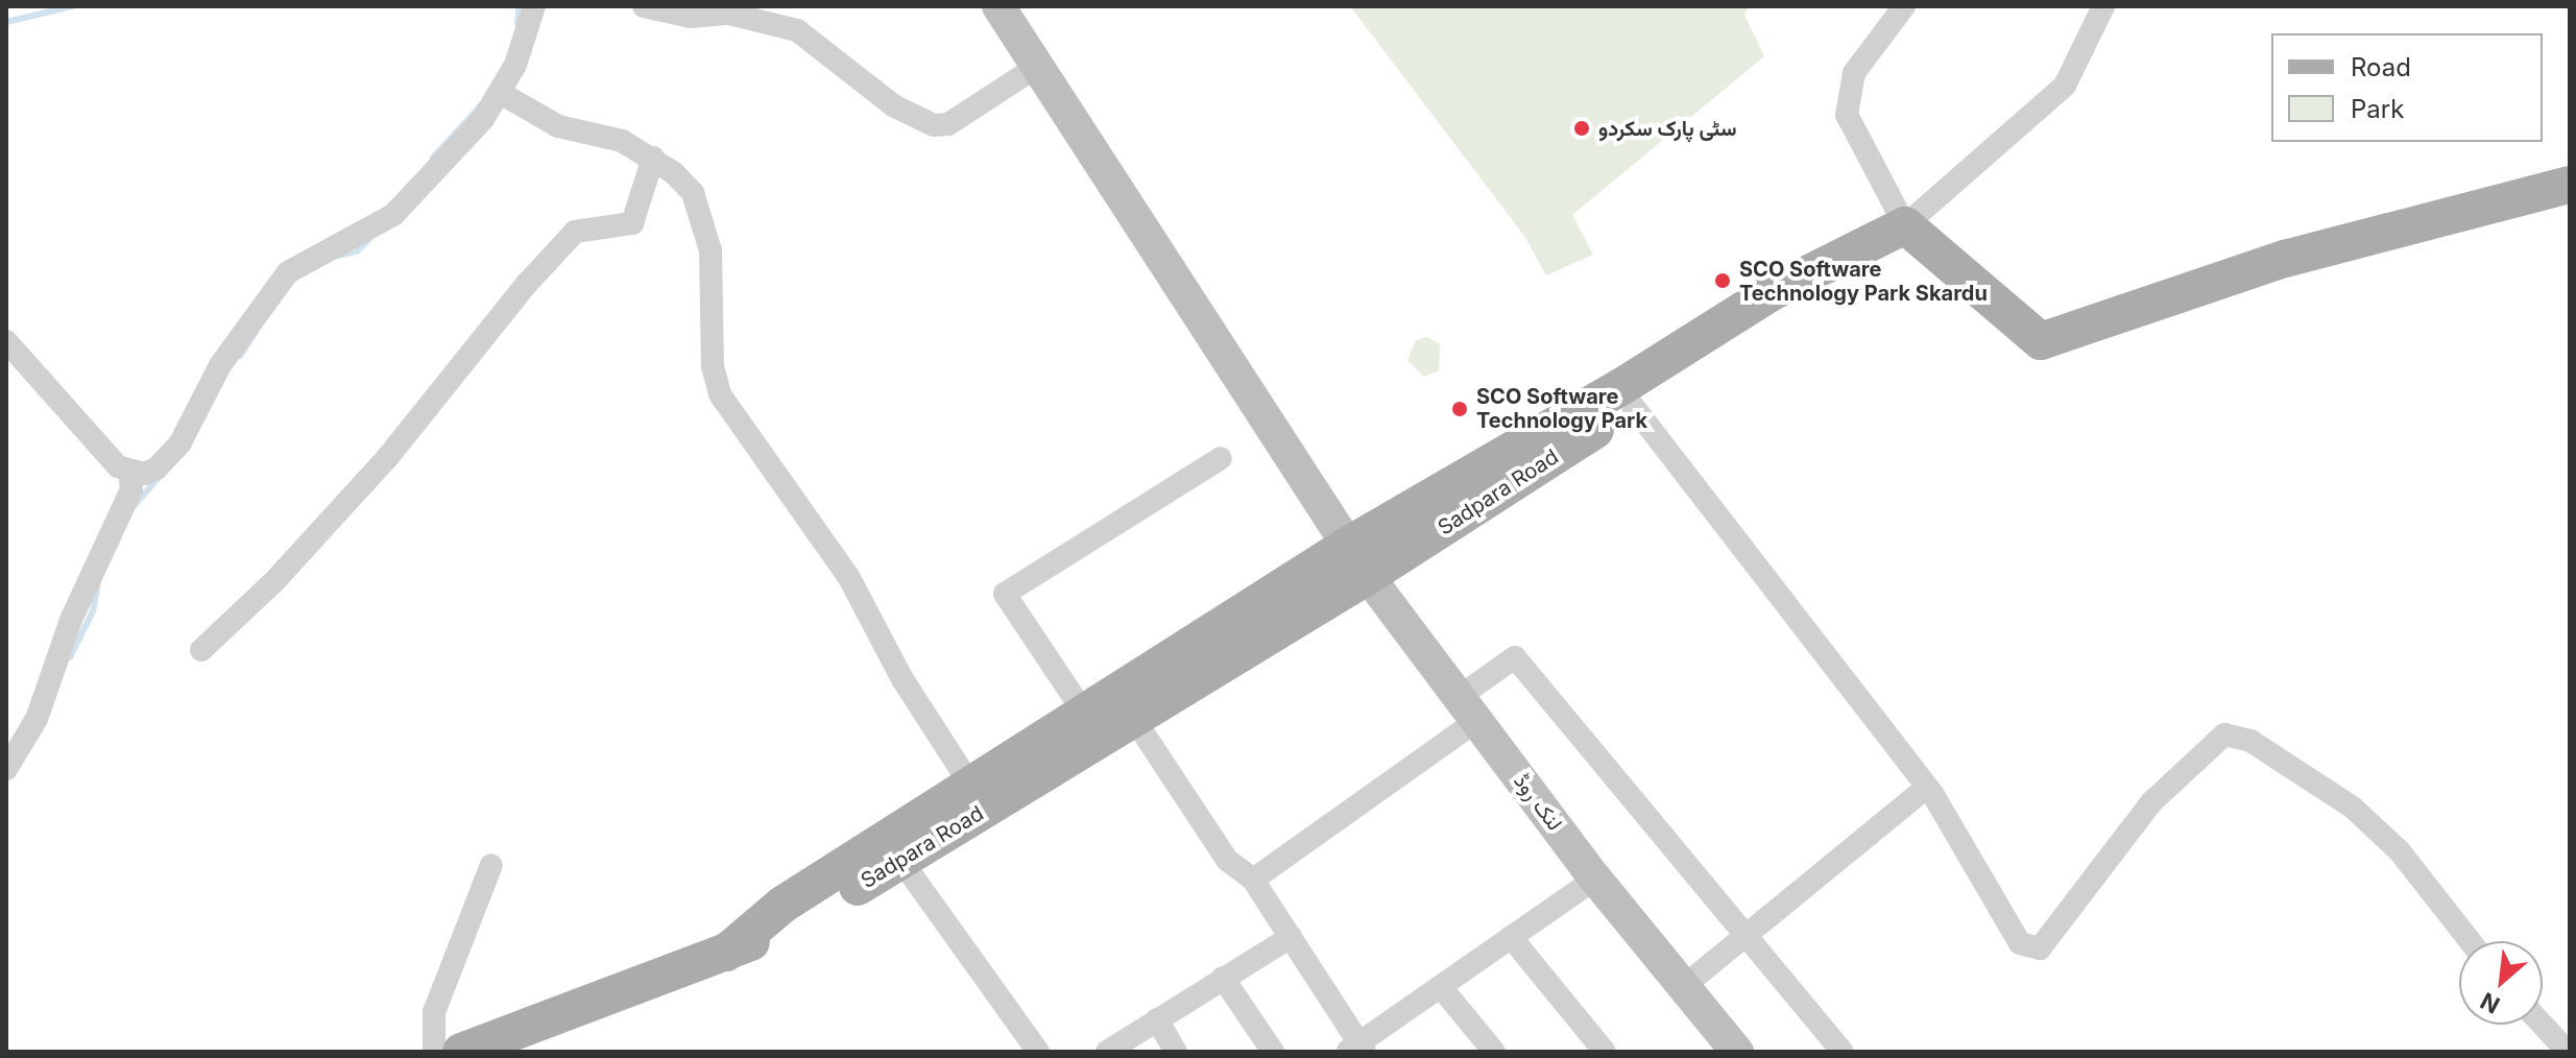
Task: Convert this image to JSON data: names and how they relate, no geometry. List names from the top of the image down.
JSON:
{
  "streets": {
    "main road": ["Sadpara Road", "لنک روڈ"]
  },
  "crossings": [
    ["Sadpara Road", "لنک روڈ"]
  ],
  "places": ["سٹی پارک سکردو", "SCO Software Technology Park Skardu", "SCO Software Technology Park"],
  "legend": ["Road", "Park"],
  "north": "bottom left"
}
